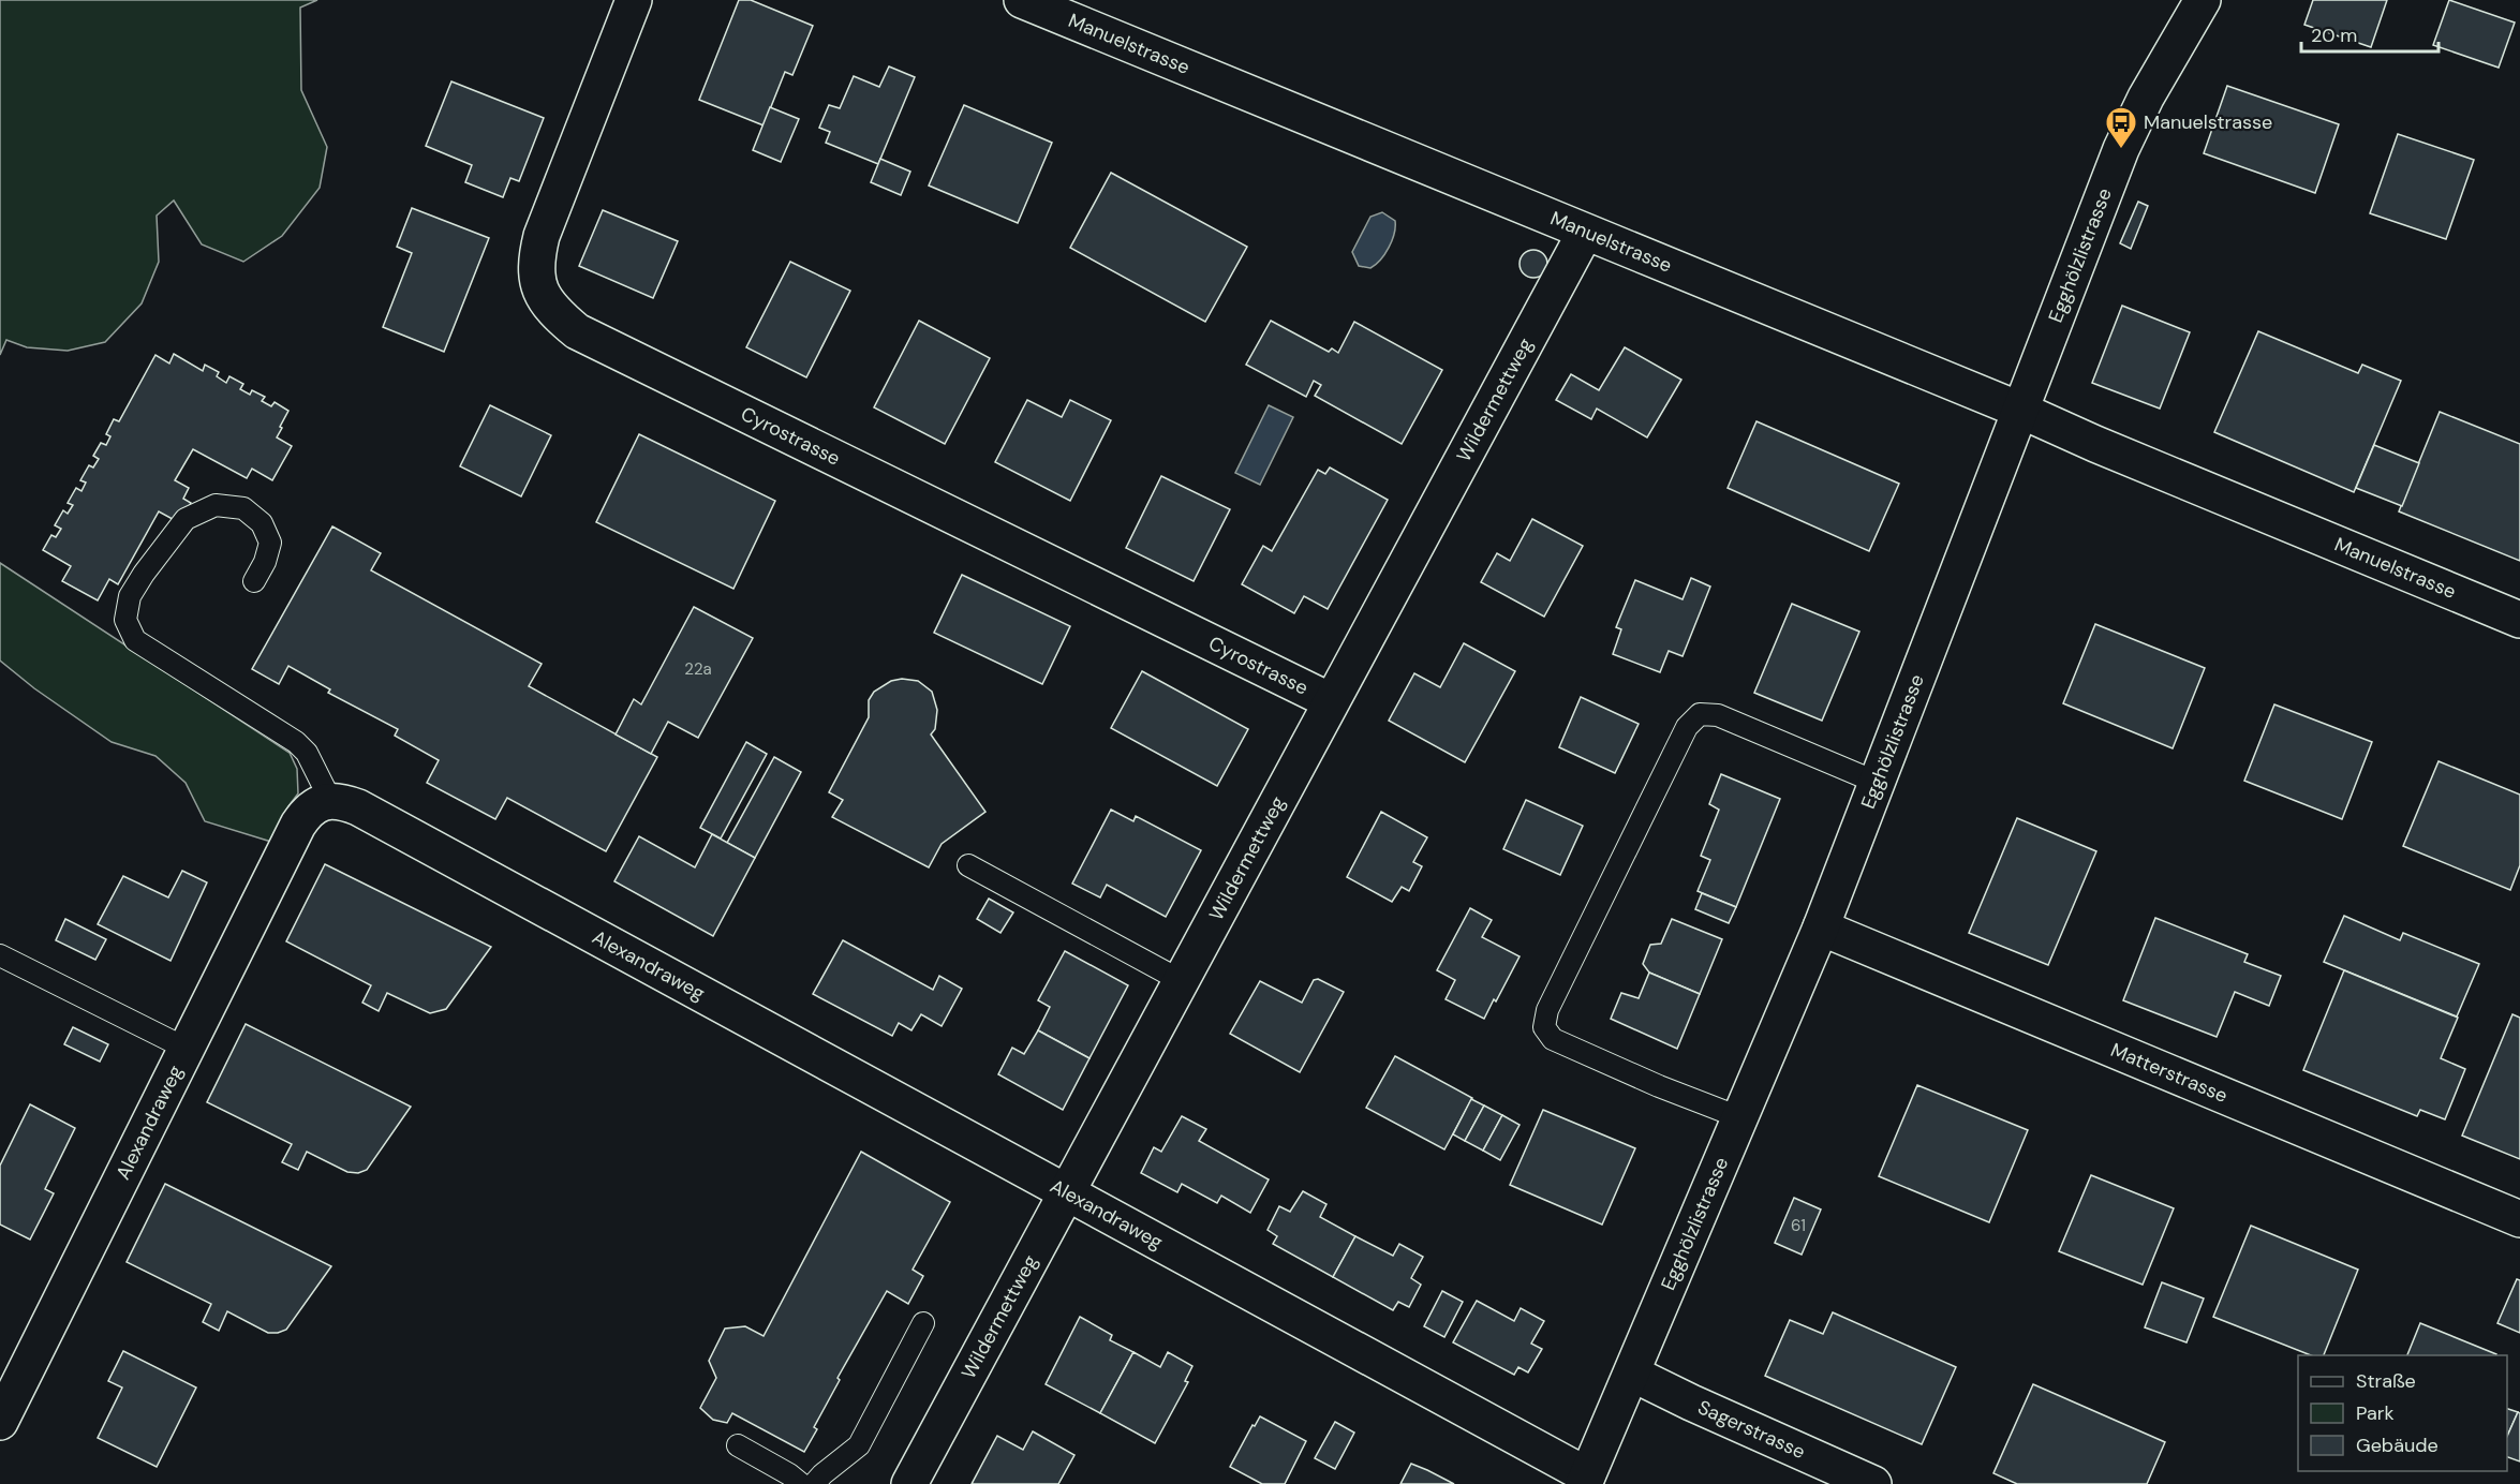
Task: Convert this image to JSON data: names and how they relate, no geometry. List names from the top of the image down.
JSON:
{
  "streets": {
    "street": [
      "Manuelstrasse",
      "Egghölzlistrasse",
      "Wildermettweg",
      "Cyrostrasse",
      "Alexandraweg",
      "Matterstrasse",
      "Sagerstrasse"
    ]
  },
  "crossings": [
    ["Manuelstrasse", "Egghölzlistrasse"],
    ["Manuelstrasse", "Wildermettweg"],
    ["Egghölzlistrasse", "Alexandraweg"],
    ["Egghölzlistrasse", "Matterstrasse"],
    ["Egghölzlistrasse", "Sagerstrasse"],
    ["Wildermettweg", "Cyrostrasse"],
    ["Wildermettweg", "Alexandraweg"]
  ],
  "places": {
    "bus stop": ["Manuelstrasse"]
  },
  "house_numbers": ["22a", "61"],
  "legend": ["Straße", "Park", "Gebäude"],
  "scale_bar": "20 m"
}
